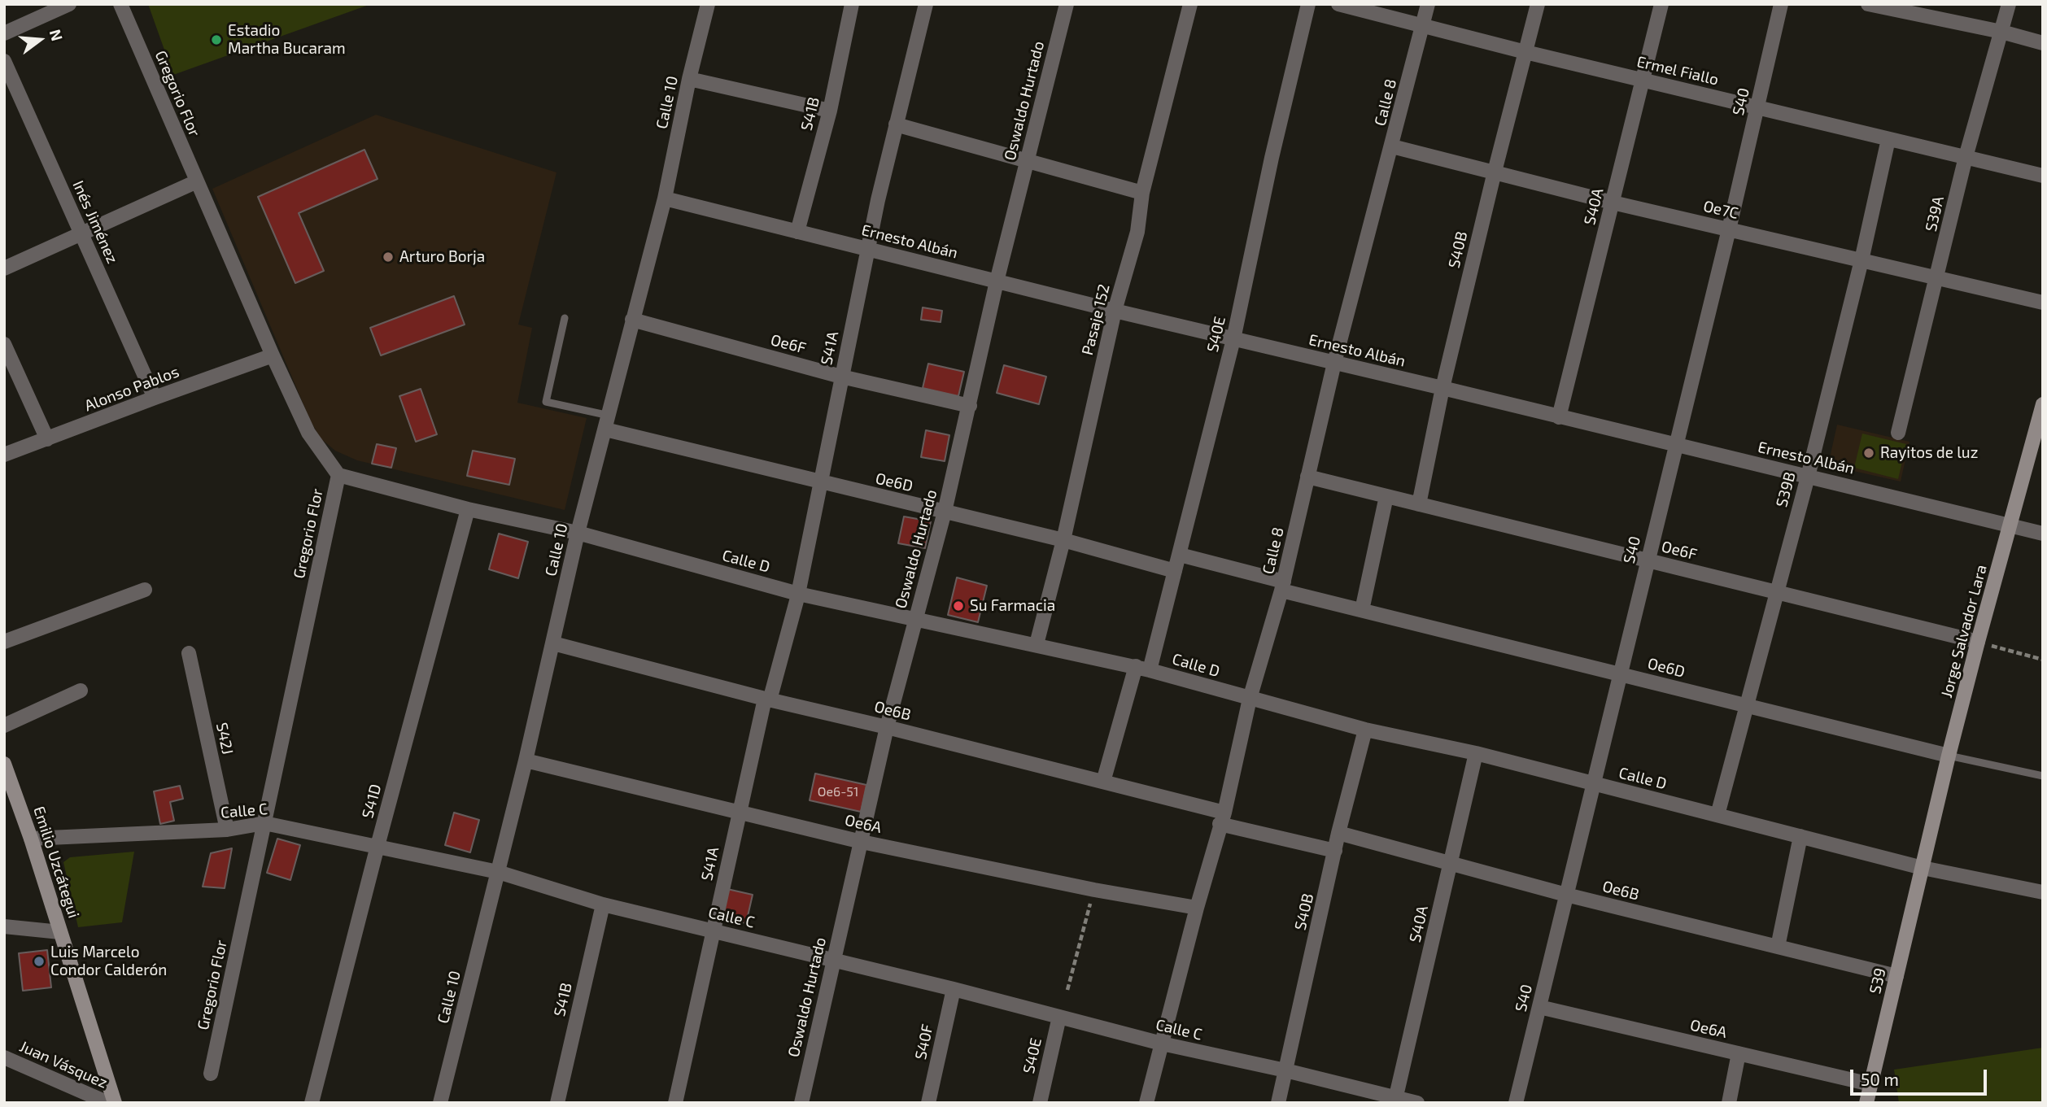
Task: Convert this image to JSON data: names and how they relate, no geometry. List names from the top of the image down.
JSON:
{
  "streets": {
    "street": [
      "Ermel Fiallo",
      "Gregorio Flor",
      "Oswaldo Hurtado",
      "S40",
      "Calle 10",
      "Calle 8",
      "S41B",
      "S40A",
      "Oe7C",
      "S39A",
      "Inés Jiménez",
      "Ernesto Albán",
      "S40B",
      "Pasaje 152",
      "S40E",
      "Oe6F",
      "S41A",
      "Alonso Pablos",
      "Oe6D",
      "S39B",
      "Calle D",
      "Jorge Salvador Lara",
      "Oe6B",
      "S42J",
      "S41D",
      "Calle C",
      "Oe6A",
      "Emilio Uzcátegui",
      "S39",
      "S40F",
      "Juan Vásquez"
    ]
  },
  "crossings": [
    ["Ermel Fiallo", "S40"],
    ["Ermel Fiallo", "Calle 8"],
    ["Ermel Fiallo", "S40A"],
    ["Ermel Fiallo", "S39A"],
    ["Ermel Fiallo", "S40B"],
    ["Ermel Fiallo", "S39B"],
    ["Gregorio Flor", "Alonso Pablos"],
    ["Gregorio Flor", "Calle D"],
    ["Gregorio Flor", "Calle C"],
    ["Oswaldo Hurtado", "Ernesto Albán"],
    ["Oswaldo Hurtado", "Oe6F"],
    ["Oswaldo Hurtado", "Oe6D"],
    ["Oswaldo Hurtado", "Calle D"],
    ["Oswaldo Hurtado", "Oe6B"],
    ["Oswaldo Hurtado", "Calle C"],
    ["Oswaldo Hurtado", "Oe6A"],
    ["S40", "Oe7C"],
    ["S40", "Ernesto Albán"],
    ["S40", "Oe6F"],
    ["S40", "Oe6D"],
    ["S40", "Calle D"],
    ["S40", "Oe6B"],
    ["S40", "Oe6A"],
    ["Calle 10", "Ernesto Albán"],
    ["Calle 10", "Oe6F"],
    ["Calle 10", "Oe6D"],
    ["Calle 10", "Calle D"],
    ["Calle 10", "Oe6B"],
    ["Calle 10", "Calle C"],
    ["Calle 10", "Oe6A"],
    ["Calle 8", "Oe7C"],
    ["Calle 8", "Ernesto Albán"],
    ["Calle 8", "Oe6F"],
    ["Calle 8", "Oe6D"],
    ["Calle 8", "Calle D"],
    ["Calle 8", "Oe6B"],
    ["Calle 8", "Calle C"],
    ["Calle 8", "Oe6A"],
    ["S41B", "Ernesto Albán"],
    ["S41B", "Calle C"],
    ["S40A", "Oe7C"],
    ["S40A", "Ernesto Albán"],
    ["S40A", "Calle D"],
    ["S40A", "Oe6B"],
    ["S40A", "Calle C"],
    ["Oe7C", "S39A"],
    ["Oe7C", "S40B"],
    ["Oe7C", "S39B"],
    ["Inés Jiménez", "Alonso Pablos"],
    ["Ernesto Albán", "S40B"],
    ["Ernesto Albán", "Pasaje 152"],
    ["Ernesto Albán", "S40E"],
    ["Ernesto Albán", "S41A"],
    ["Ernesto Albán", "S39B"],
    ["Ernesto Albán", "Jorge Salvador Lara"],
    ["S40B", "Oe6F"],
    ["S40B", "Calle D"],
    ["S40B", "Oe6B"],
    ["S40B", "Calle C"],
    ["Pasaje 152", "Oe6D"],
    ["Pasaje 152", "Calle D"],
    ["S40E", "Oe6D"],
    ["S40E", "Calle D"],
    ["S40E", "Oe6B"],
    ["S40E", "Calle C"],
    ["Oe6F", "S41A"],
    ["Oe6F", "S39B"],
    ["Oe6F", "Jorge Salvador Lara"],
    ["S41A", "Oe6D"],
    ["S41A", "Calle D"],
    ["S41A", "Oe6B"],
    ["S41A", "Calle C"],
    ["S41A", "Oe6A"],
    ["Oe6D", "S39B"],
    ["Oe6D", "Jorge Salvador Lara"],
    ["S39B", "Calle D"],
    ["Calle D", "Jorge Salvador Lara"],
    ["Calle D", "S41D"],
    ["Calle D", "S39"],
    ["Jorge Salvador Lara", "S39"],
    ["Oe6B", "S39"],
    ["S42J", "Calle C"],
    ["S41D", "Calle C"],
    ["Calle C", "Emilio Uzcátegui"],
    ["Calle C", "S40F"],
    ["Oe6A", "S39"]
  ],
  "places": [
    "Estadio Martha Bucaram",
    "Arturo Borja",
    "Rayitos de luz",
    "Su Farmacia",
    "Luis Marcelo Condor Calderón"
  ],
  "house_numbers": ["Oe6-51"],
  "scale_bar": "50 m",
  "north": "right"
}
